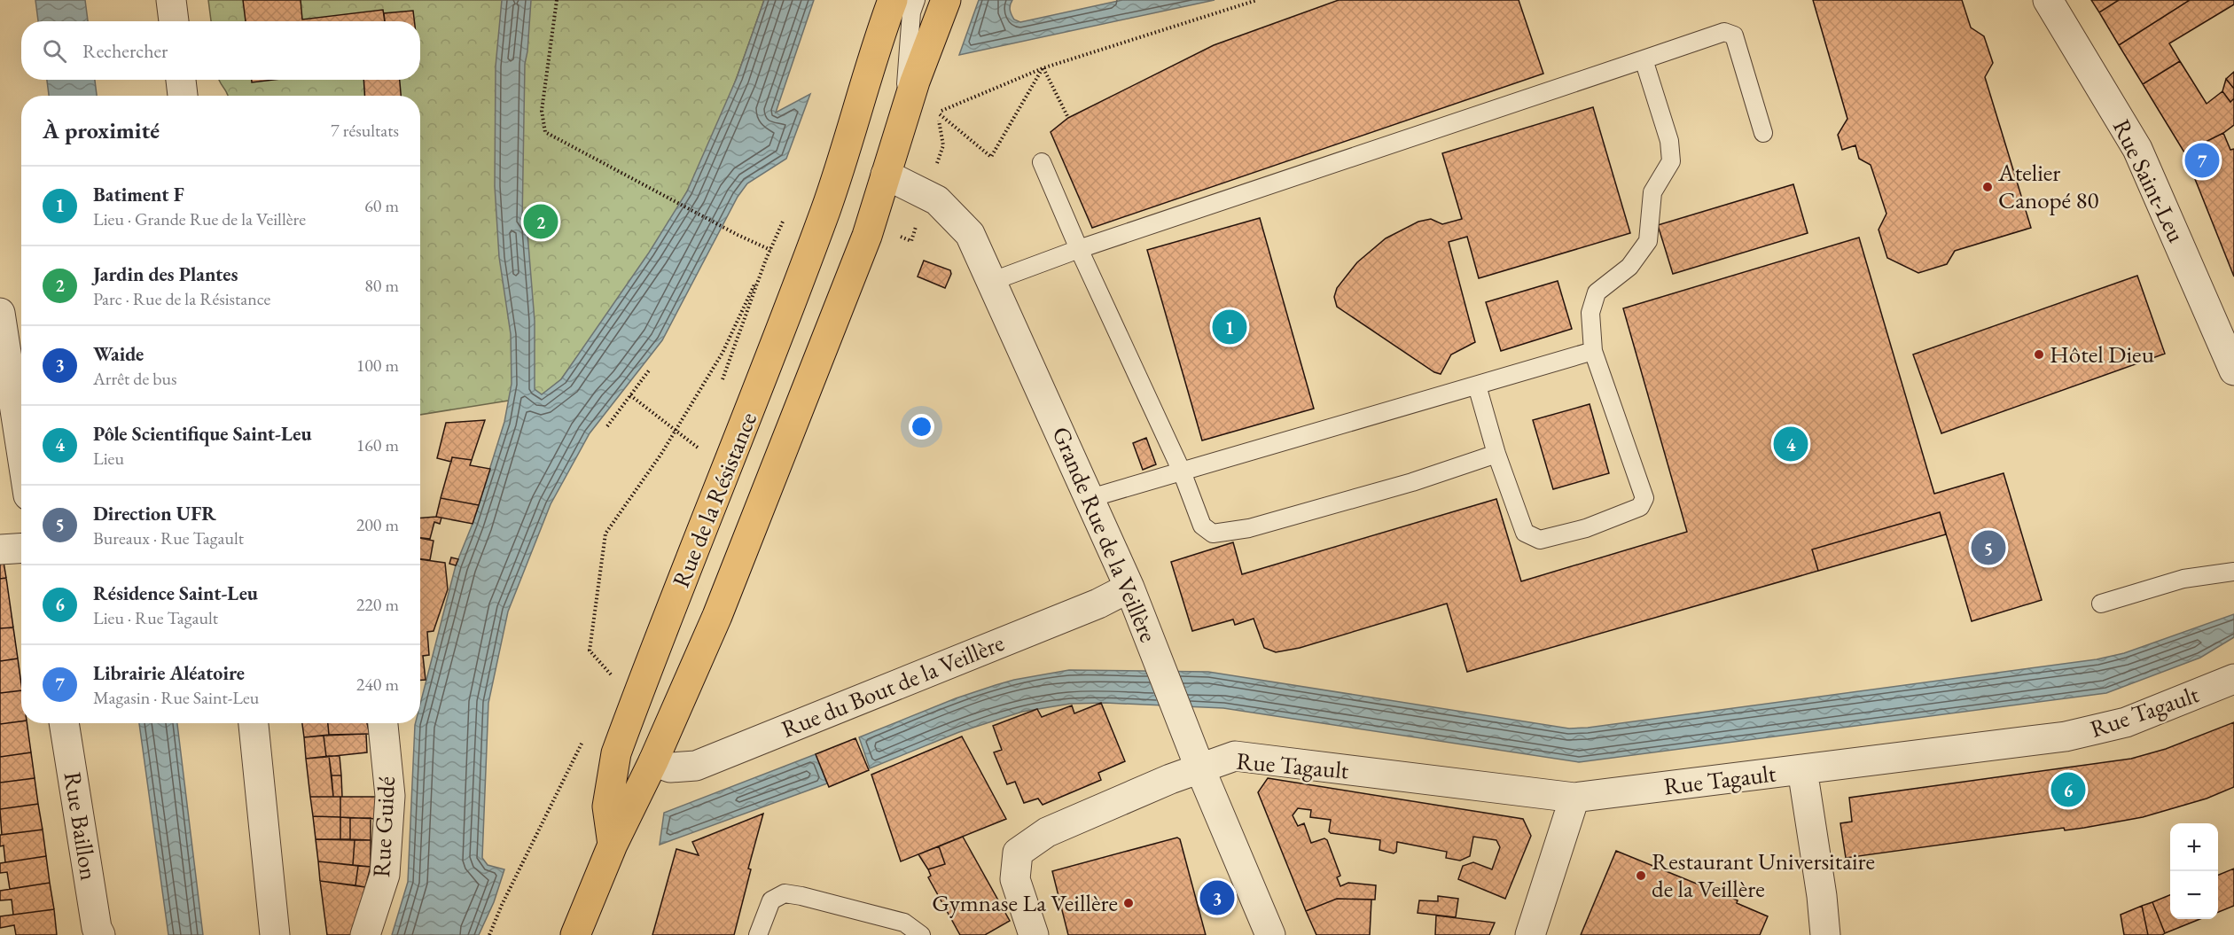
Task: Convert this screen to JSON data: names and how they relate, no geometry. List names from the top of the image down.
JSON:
{
  "streets": {
    "main road": ["Rue de la Résistance"],
    "street": [
      "Rue Saint-Leu",
      "Grande Rue de la Veillère",
      "Rue du Bout de la Veillère",
      "Rue Tagault",
      "Rue Baillon",
      "Rue Guidé"
    ]
  },
  "crossings": [
    ["Rue de la Résistance", "Grande Rue de la Veillère"],
    ["Rue de la Résistance", "Rue du Bout de la Veillère"],
    ["Grande Rue de la Veillère", "Rue du Bout de la Veillère"],
    ["Grande Rue de la Veillère", "Rue Tagault"]
  ],
  "places": [
    "Atelier Canopé 80",
    "Hôtel Dieu",
    "Restaurant Universitaire de la Veillère",
    "Gymnase La Veillère"
  ],
  "page": {
    "search": "Rechercher",
    "heading": ["À proximité", "7 résultats"],
    "pins": [
      "7",
      "2",
      "1",
      "4",
      "5",
      "6",
      "3"
    ],
    "list": [
      {
        "mark": "1",
        "name": "Batiment F",
        "note": "Lieu · Grande Rue de la Veillère",
        "value": "60 m"
      },
      {
        "mark": "2",
        "name": "Jardin des Plantes",
        "note": "Parc · Rue de la Résistance",
        "value": "80 m"
      },
      {
        "mark": "3",
        "name": "Waide",
        "note": "Arrêt de bus",
        "value": "100 m"
      },
      {
        "mark": "4",
        "name": "Pôle Scientifique Saint-Leu",
        "note": "Lieu",
        "value": "160 m"
      },
      {
        "mark": "5",
        "name": "Direction UFR",
        "note": "Bureaux · Rue Tagault",
        "value": "200 m"
      },
      {
        "mark": "6",
        "name": "Résidence Saint-Leu",
        "note": "Lieu · Rue Tagault",
        "value": "220 m"
      },
      {
        "mark": "7",
        "name": "Librairie Aléatoire",
        "note": "Magasin · Rue Saint-Leu",
        "value": "240 m"
      }
    ],
    "map_buttons": ["+", "−"]
  }
}
